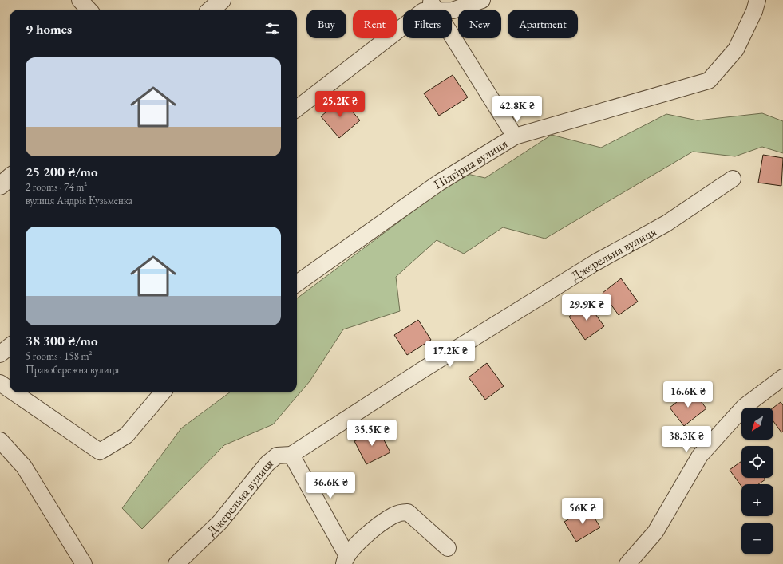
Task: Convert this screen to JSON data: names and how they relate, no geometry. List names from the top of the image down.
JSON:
{
  "streets": {
    "street": ["Підгірна вулиця", "Джерельна вулиця"]
  },
  "north": "bottom left",
  "page": {
    "chip": [
      "Buy",
      "Rent",
      "Filters",
      "New",
      "Apartment"
    ],
    "heading": "9 homes",
    "list": [
      {
        "name": "25 200 ₴/mo",
        "note": "2 rooms · 74 m² · вулиця Андрія Кузьменка"
      },
      {
        "name": "38 300 ₴/mo",
        "note": "5 rooms · 158 m² · Правобережна вулиця"
      }
    ],
    "price": [
      "25.2K ₴",
      "42.8K ₴",
      "29.9K ₴",
      "17.2K ₴",
      "16.6K ₴",
      "35.5K ₴",
      "38.3K ₴",
      "36.6K ₴",
      "56K ₴"
    ],
    "map_buttons": ["+", "−"]
  }
}
